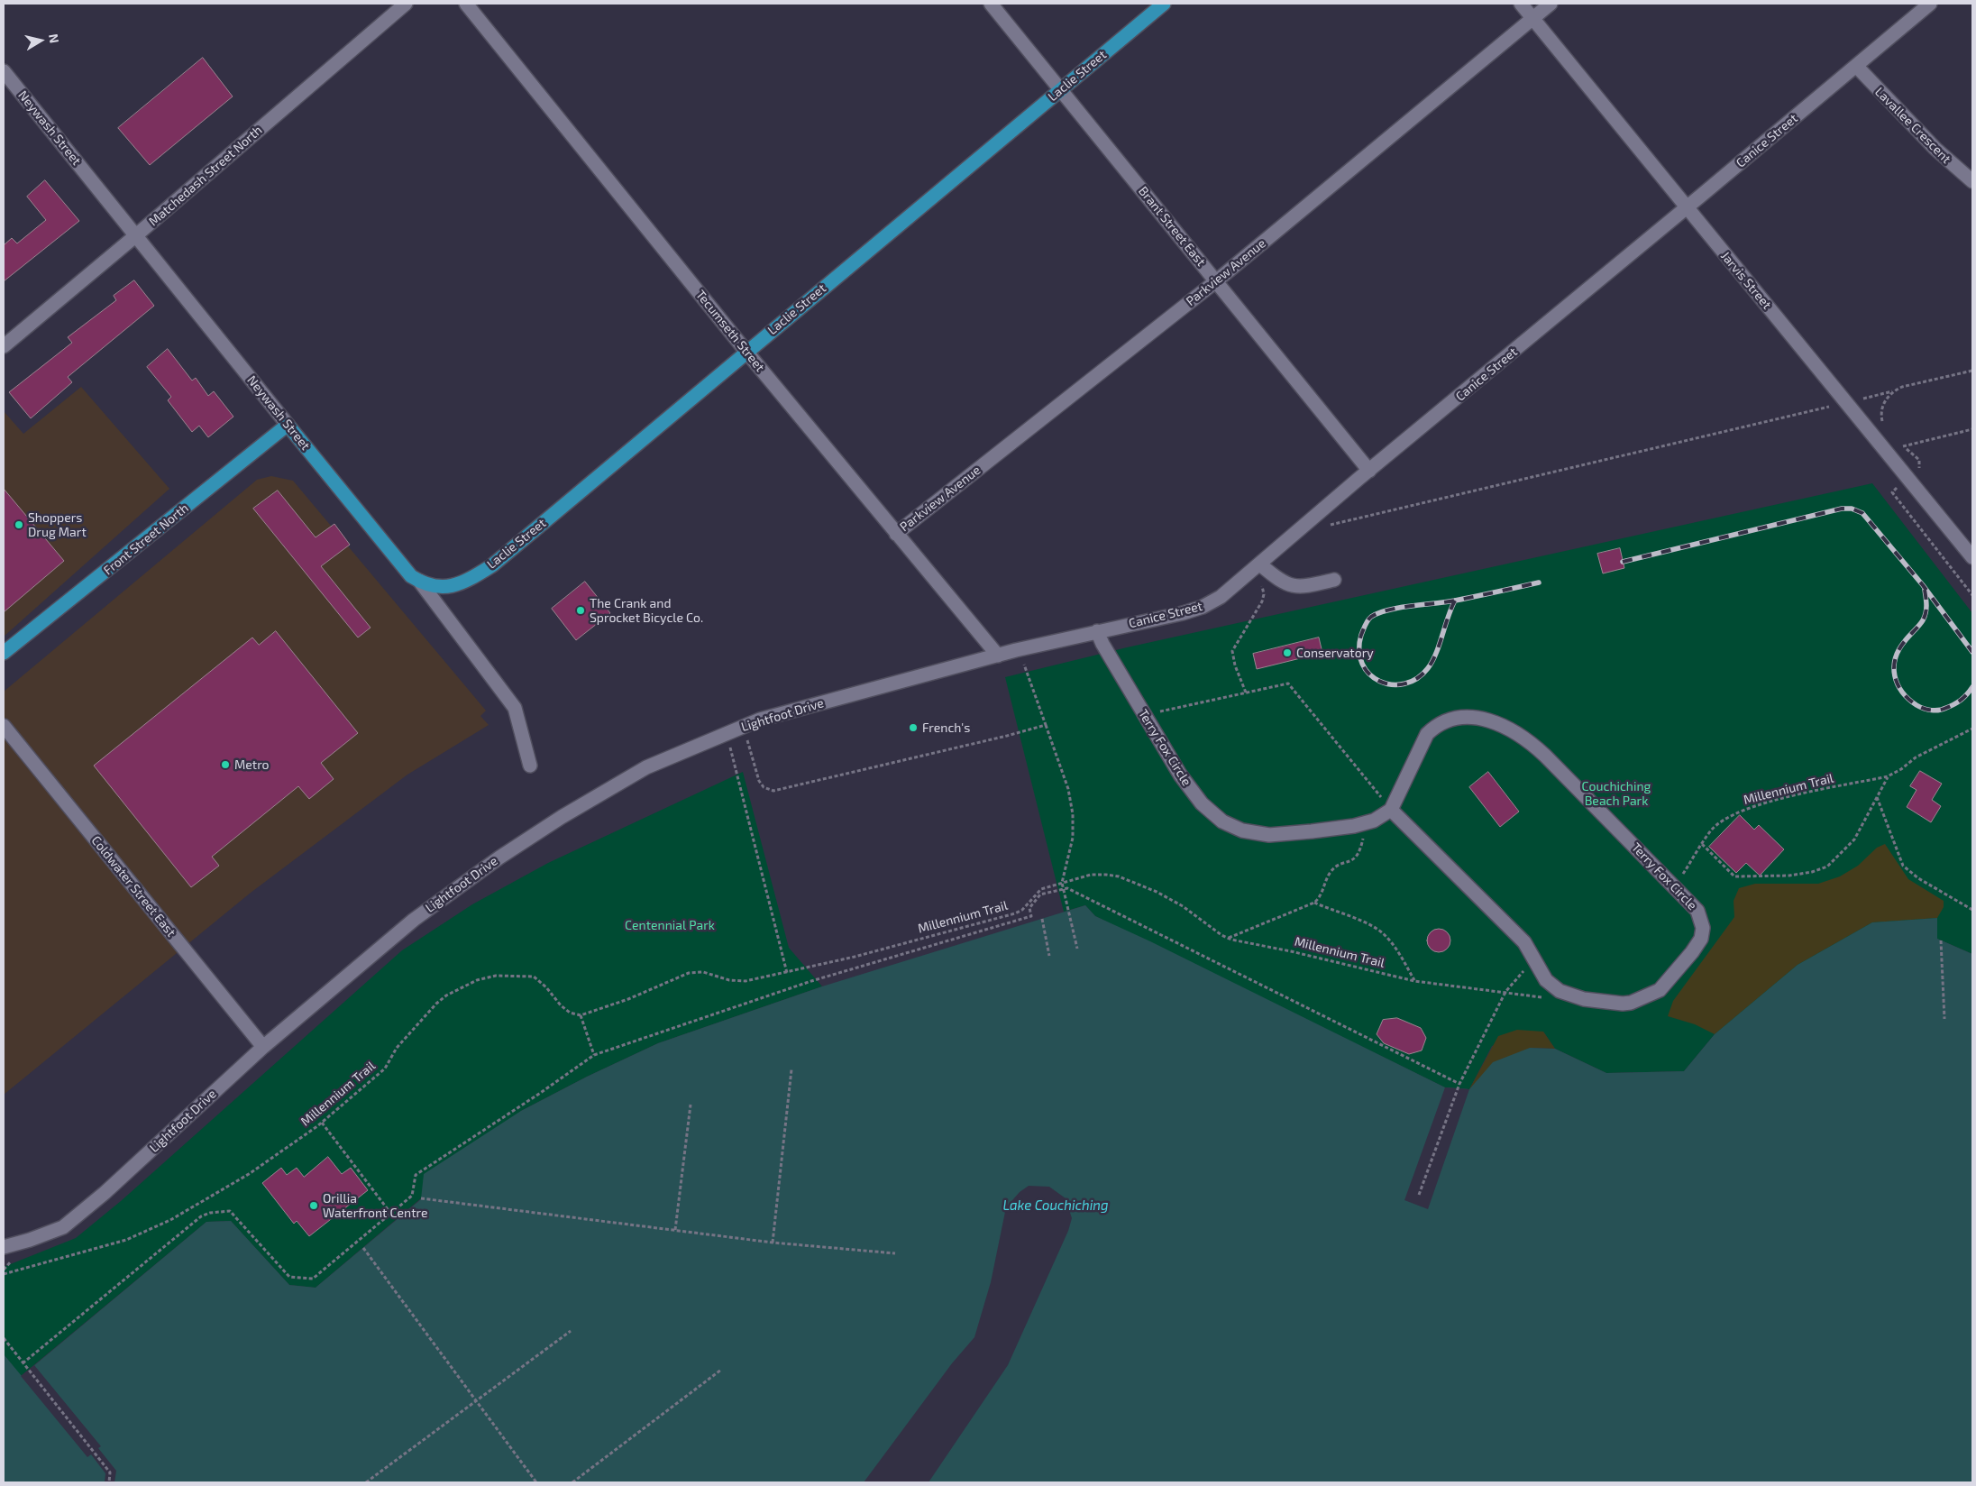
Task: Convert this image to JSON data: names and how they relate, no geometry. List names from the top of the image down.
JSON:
{
  "streets": {
    "main road": ["Laclie Street", "Neywash Street", "Front Street North"],
    "street": [
      "Lavallee Crescent",
      "Canice Street",
      "Matchedash Street North",
      "Brant Street East",
      "Parkview Avenue",
      "Jarvis Street",
      "Tecumseth Street",
      "Lightfoot Drive",
      "Terry Fox Circle",
      "Coldwater Street East"
    ],
    "path": ["Millennium Trail"]
  },
  "crossings": [
    ["Laclie Street", "Neywash Street"],
    ["Laclie Street", "Brant Street East"],
    ["Laclie Street", "Tecumseth Street"],
    ["Lavallee Crescent", "Canice Street"],
    ["Neywash Street", "Matchedash Street North"],
    ["Neywash Street", "Front Street North"],
    ["Canice Street", "Brant Street East"],
    ["Canice Street", "Jarvis Street"],
    ["Canice Street", "Tecumseth Street"],
    ["Canice Street", "Lightfoot Drive"],
    ["Canice Street", "Terry Fox Circle"],
    ["Brant Street East", "Parkview Avenue"],
    ["Parkview Avenue", "Jarvis Street"],
    ["Parkview Avenue", "Tecumseth Street"],
    ["Tecumseth Street", "Lightfoot Drive"],
    ["Lightfoot Drive", "Coldwater Street East"]
  ],
  "water": ["Lake Couchiching"],
  "parks": ["Couchiching Beach Park", "Centennial Park"],
  "places": [
    "Shoppers Drug Mart",
    "The Crank and Sprocket Bicycle Co.",
    "Conservatory",
    "French's",
    "Metro",
    "Orillia Waterfront Centre"
  ],
  "north": "right"
}
